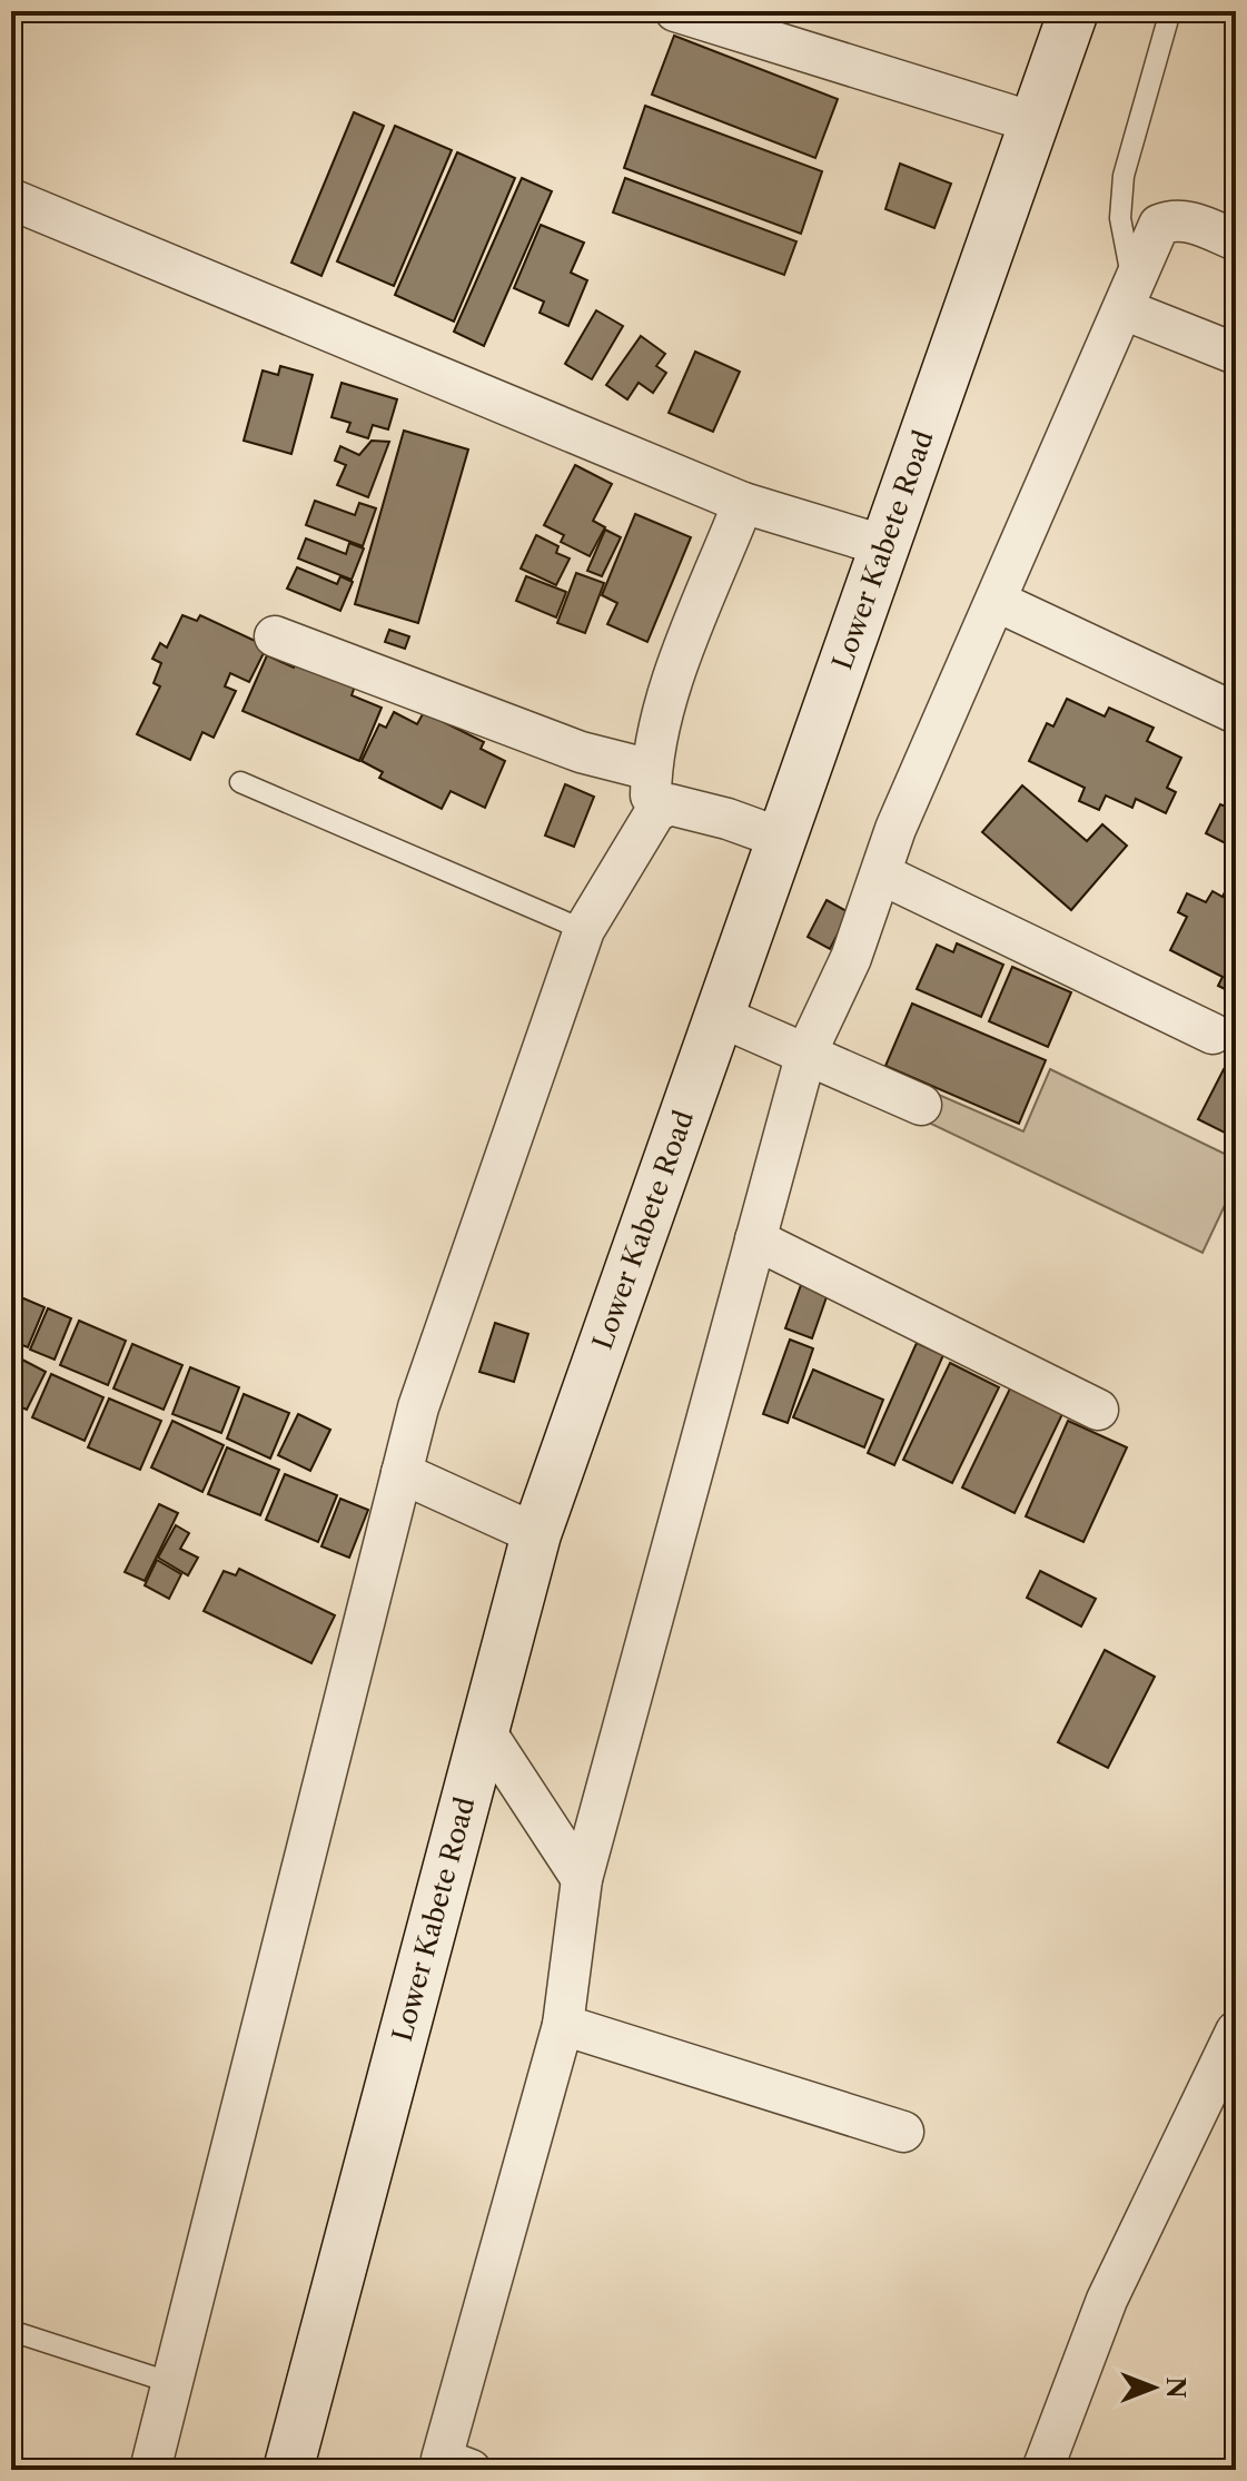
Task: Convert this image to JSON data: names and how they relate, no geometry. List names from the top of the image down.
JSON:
{
  "streets": {
    "main road": ["Lower Kabete Road"]
  },
  "north": "right"
}
